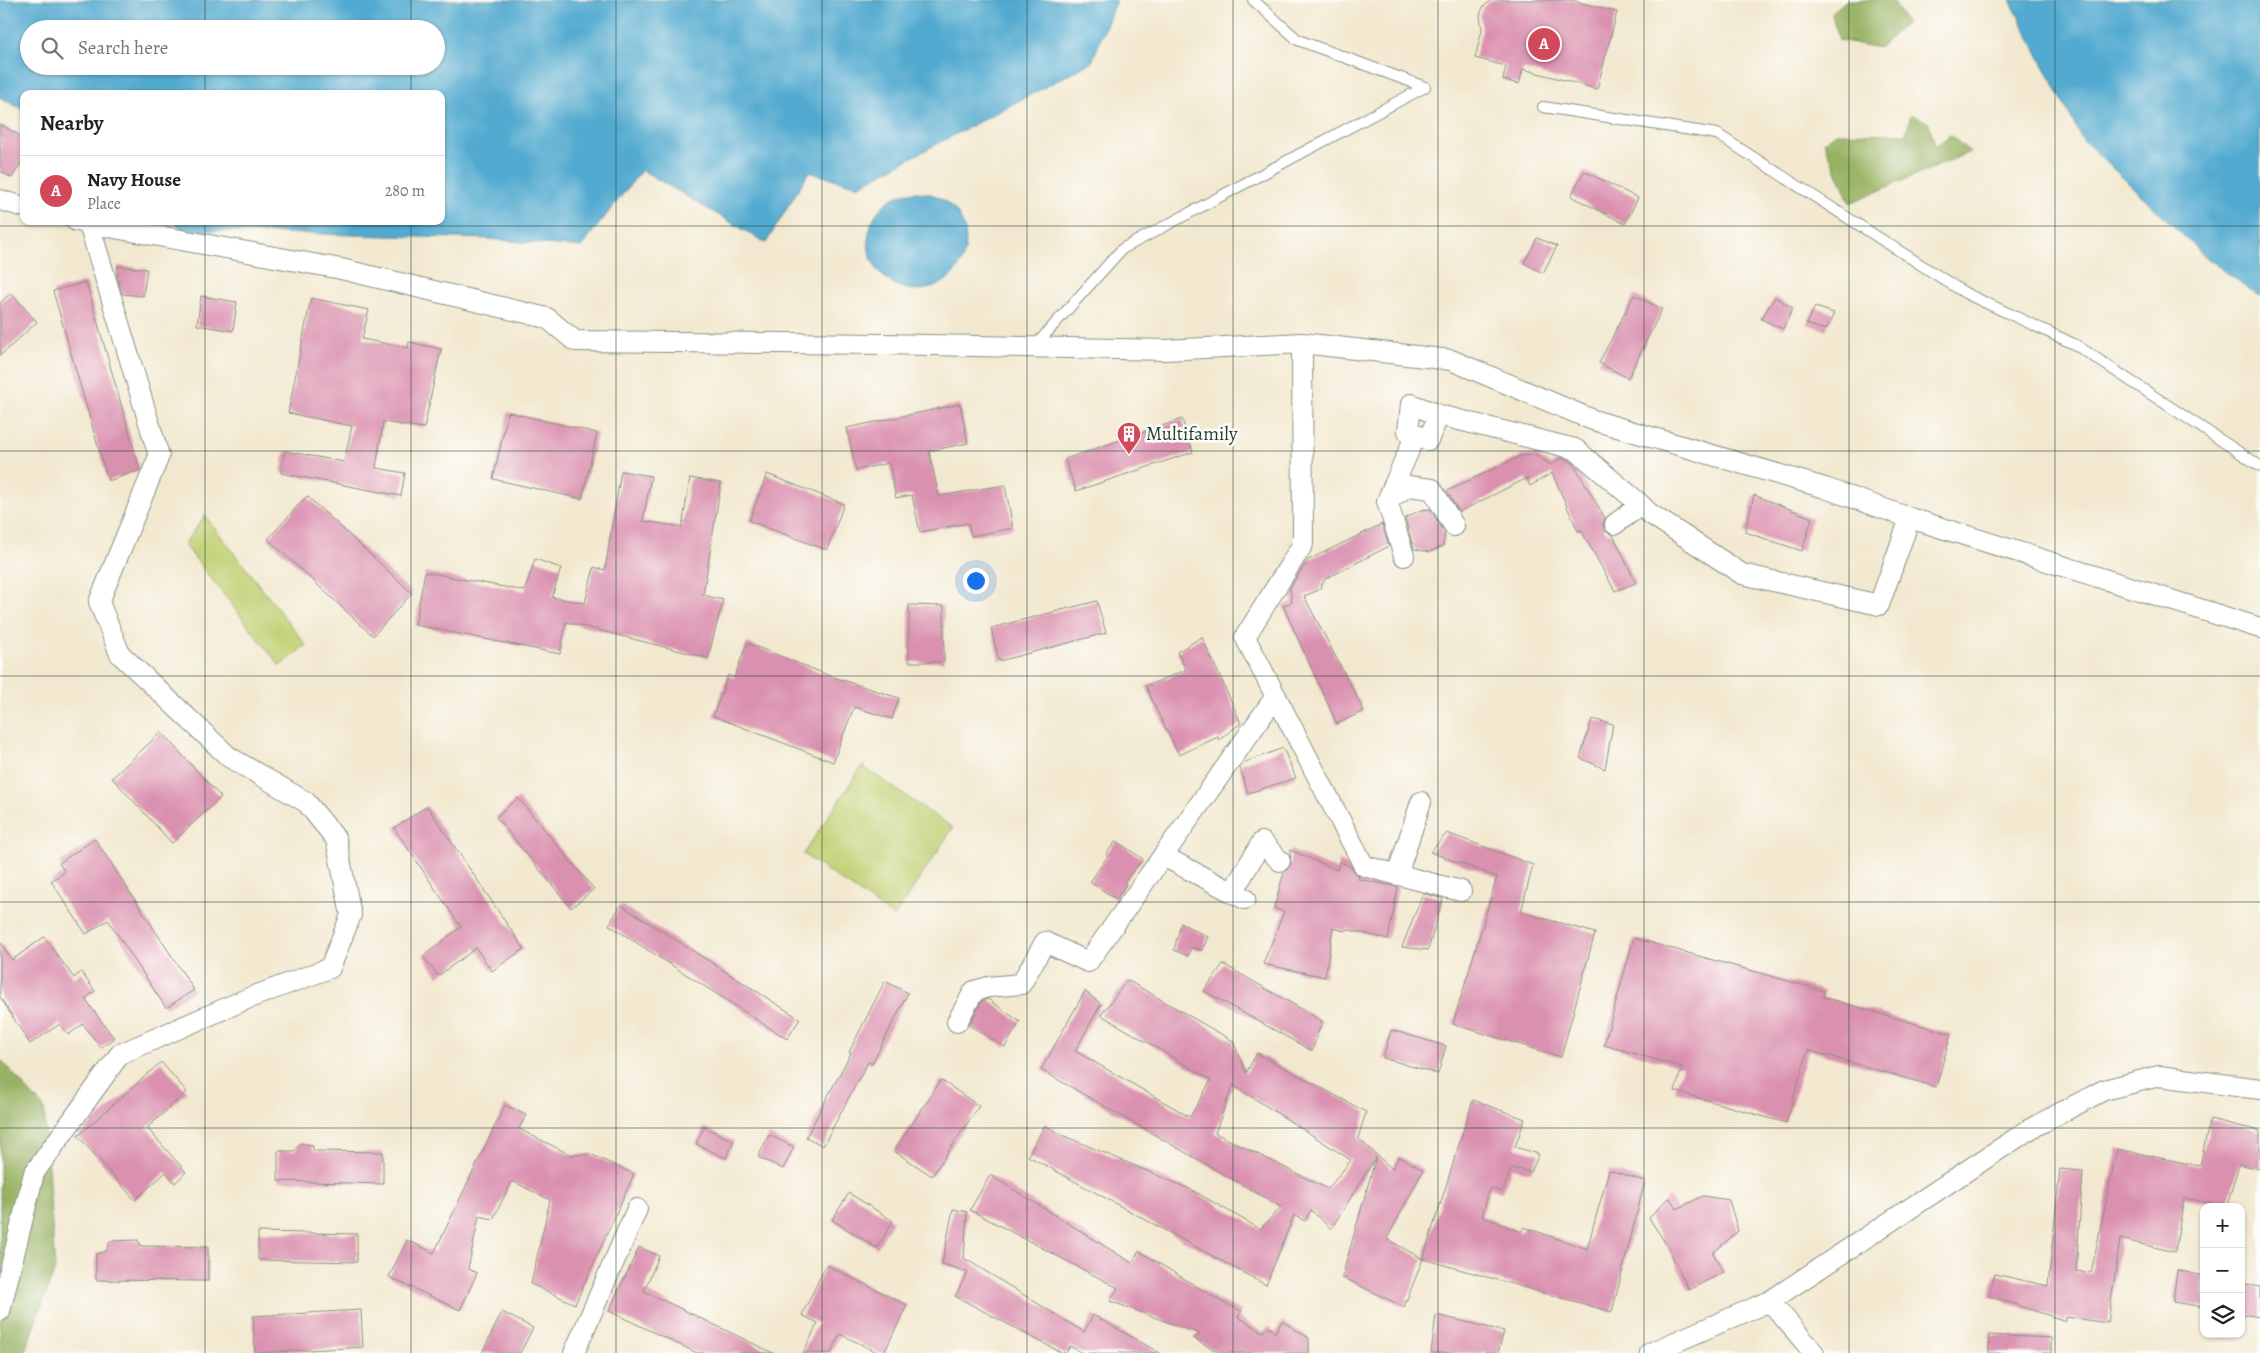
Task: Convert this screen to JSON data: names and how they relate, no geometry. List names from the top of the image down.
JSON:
{
  "places": {
    "building": ["Multifamily"]
  },
  "page": {
    "search": "Search here",
    "pins": "A",
    "heading": "Nearby",
    "list": [
      {
        "mark": "A",
        "name": "Navy House",
        "note": "Place",
        "value": "280 m"
      }
    ],
    "map_buttons": ["+", "−"]
  }
}
